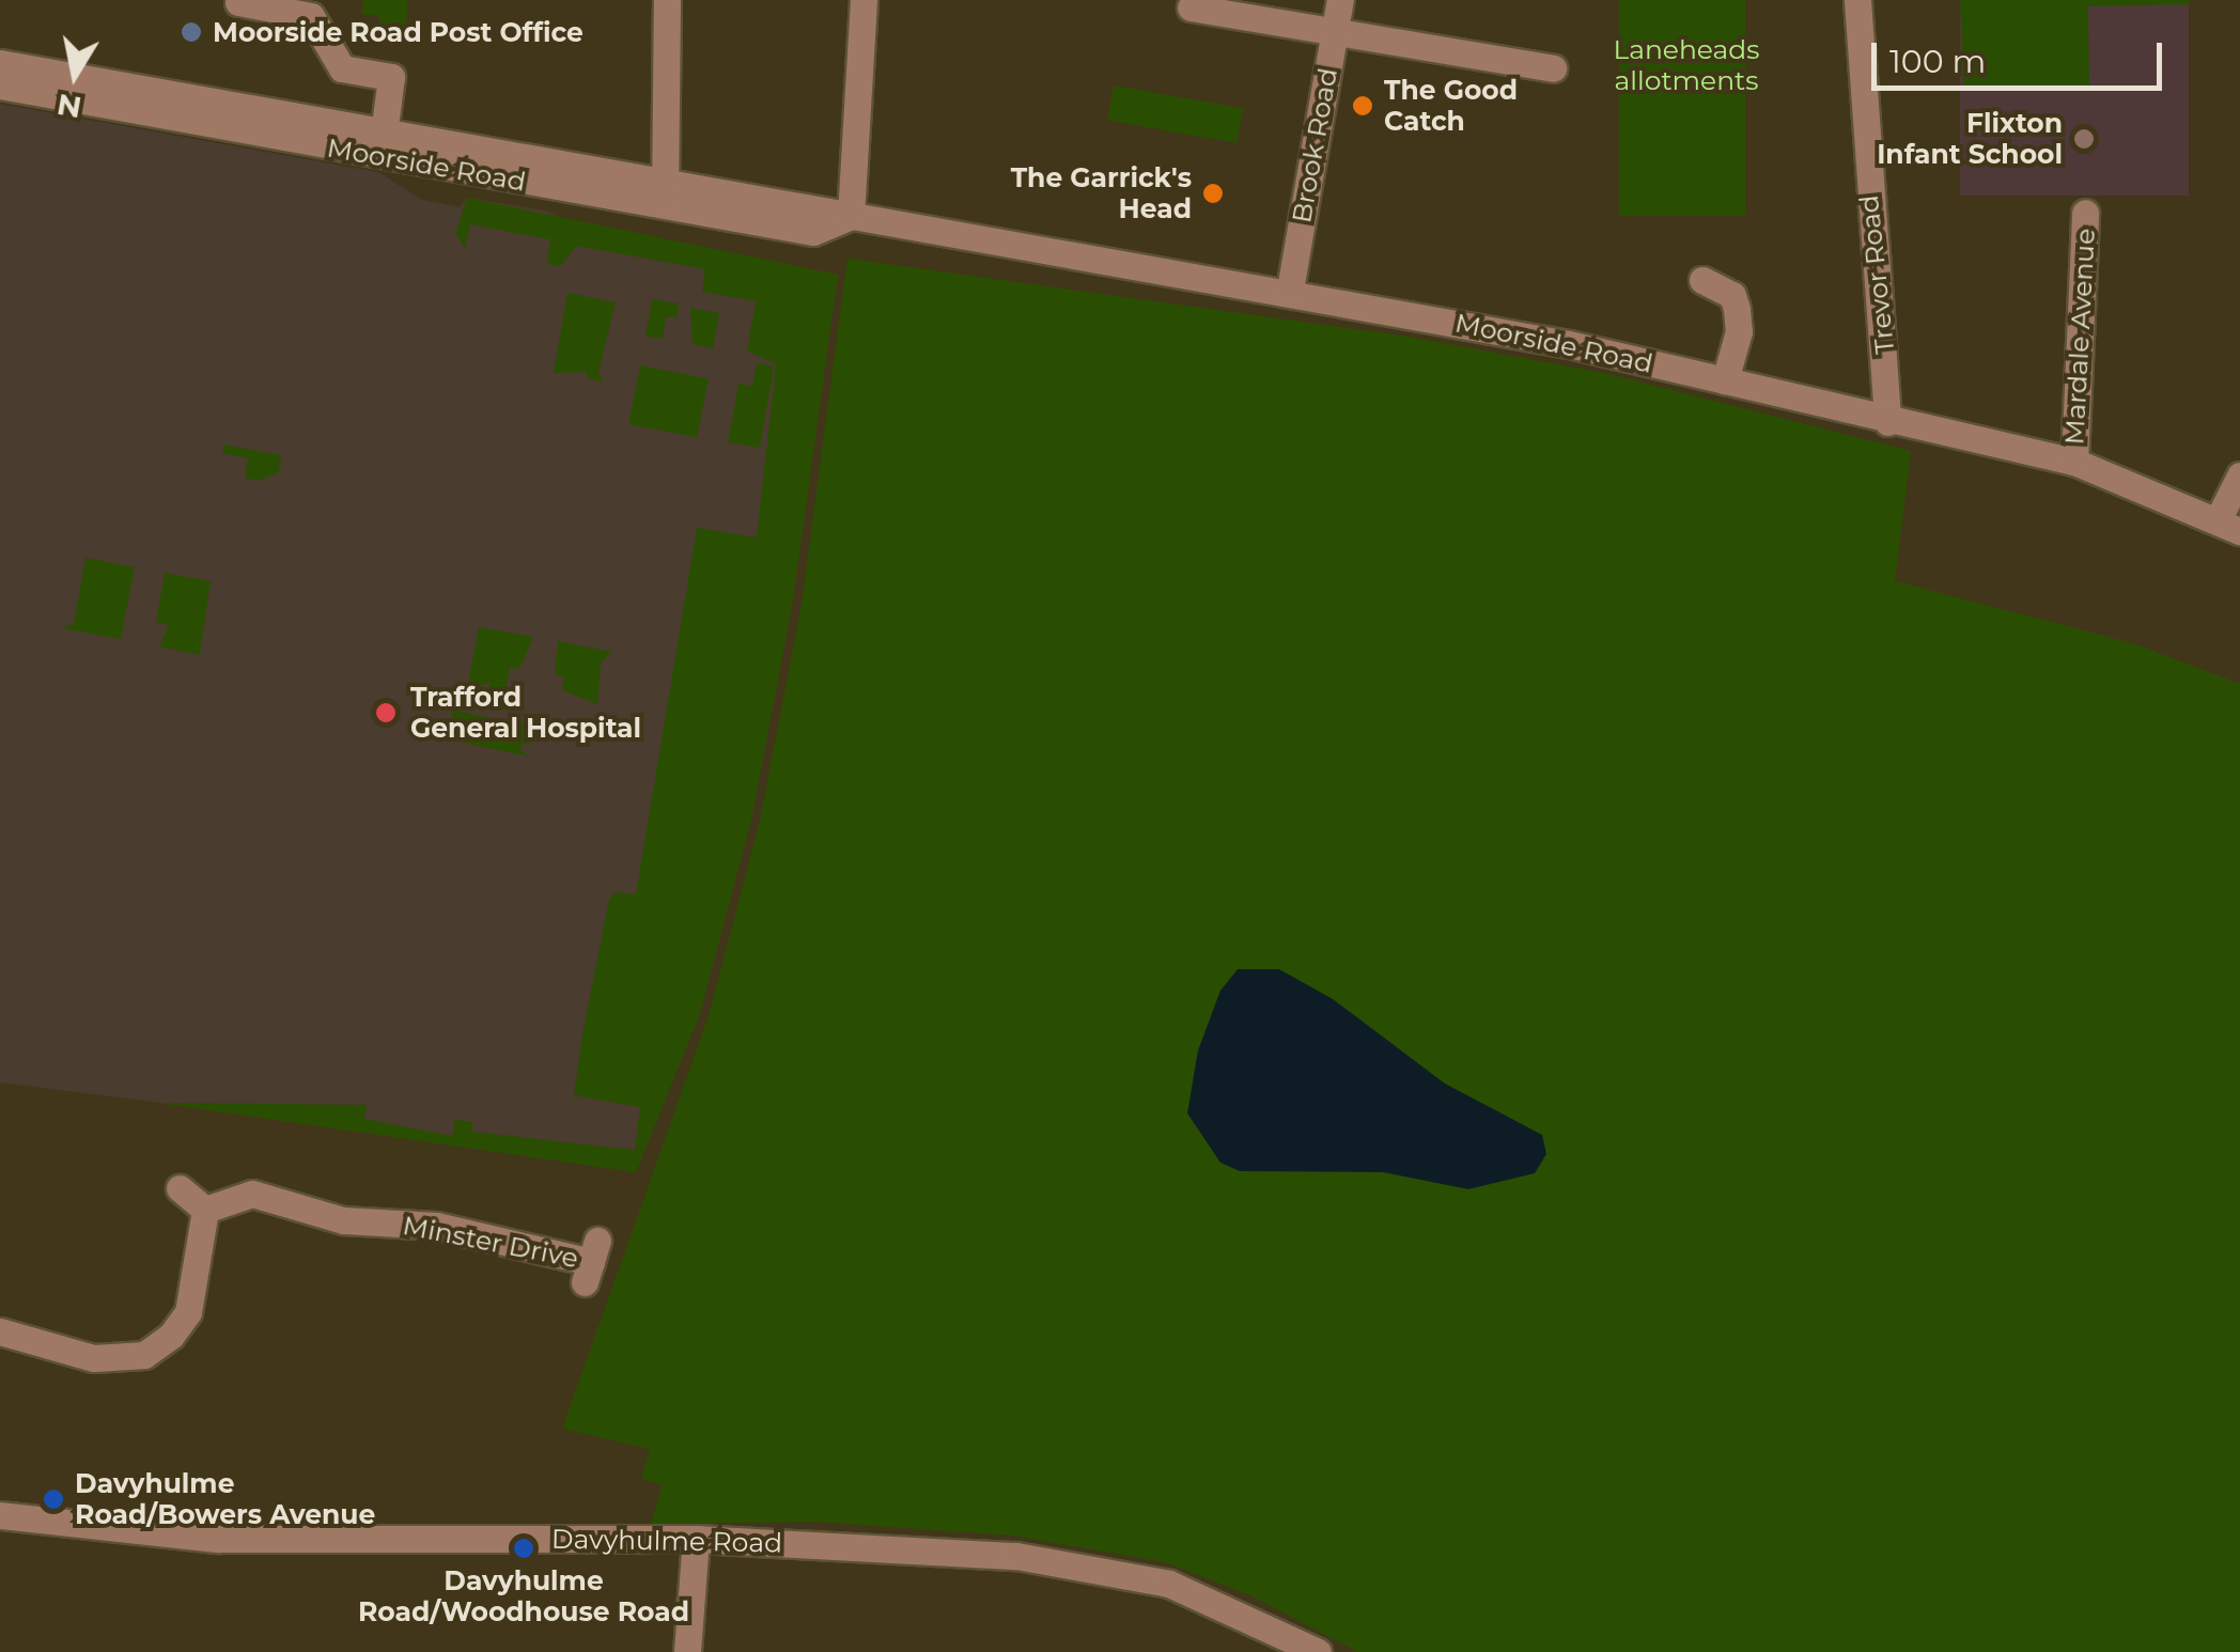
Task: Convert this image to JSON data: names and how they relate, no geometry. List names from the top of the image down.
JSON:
{
  "streets": {
    "street": [
      "Brook Road",
      "Moorside Road",
      "Trevor Road",
      "Mardale Avenue",
      "Minster Drive",
      "Davyhulme Road"
    ]
  },
  "crossings": [
    ["Brook Road", "Moorside Road"],
    ["Moorside Road", "Trevor Road"],
    ["Moorside Road", "Mardale Avenue"]
  ],
  "parks": ["Laneheads allotments"],
  "places": [
    "Moorside Road Post Office",
    "The Good Catch",
    "Flixton Infant School",
    "The Garrick's Head",
    "Trafford General Hospital",
    "Davyhulme Road/Bowers Avenue",
    "Davyhulme Road/Woodhouse Road"
  ],
  "scale_bar": "100 m",
  "north": "bottom"
}
